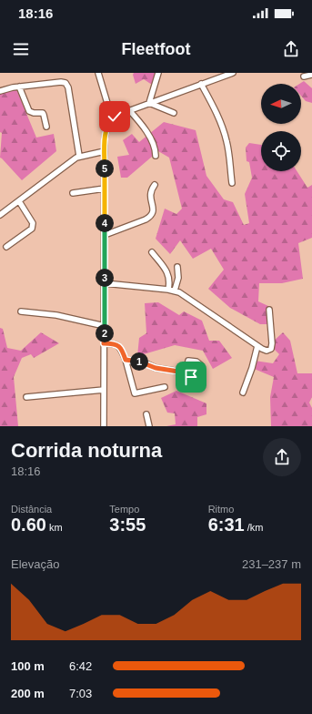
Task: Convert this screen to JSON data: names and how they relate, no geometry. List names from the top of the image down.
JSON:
{
  "north": "left",
  "page": {
    "status": "18:16",
    "header": "Fleetfoot",
    "pins": [
      "5",
      "4",
      "3",
      "2",
      "1"
    ],
    "heading": ["Corrida noturna", "18:16"],
    "stats": [
      ["Distância", "0.60 km"],
      ["Tempo", "3:55"],
      ["Ritmo", "6:31 /km"]
    ],
    "chart": ["Elevação", "231–237 m"],
    "list": [
      {
        "name": "100 m",
        "note": "6:42"
      },
      {
        "name": "200 m",
        "note": "7:03"
      }
    ]
  }
}
